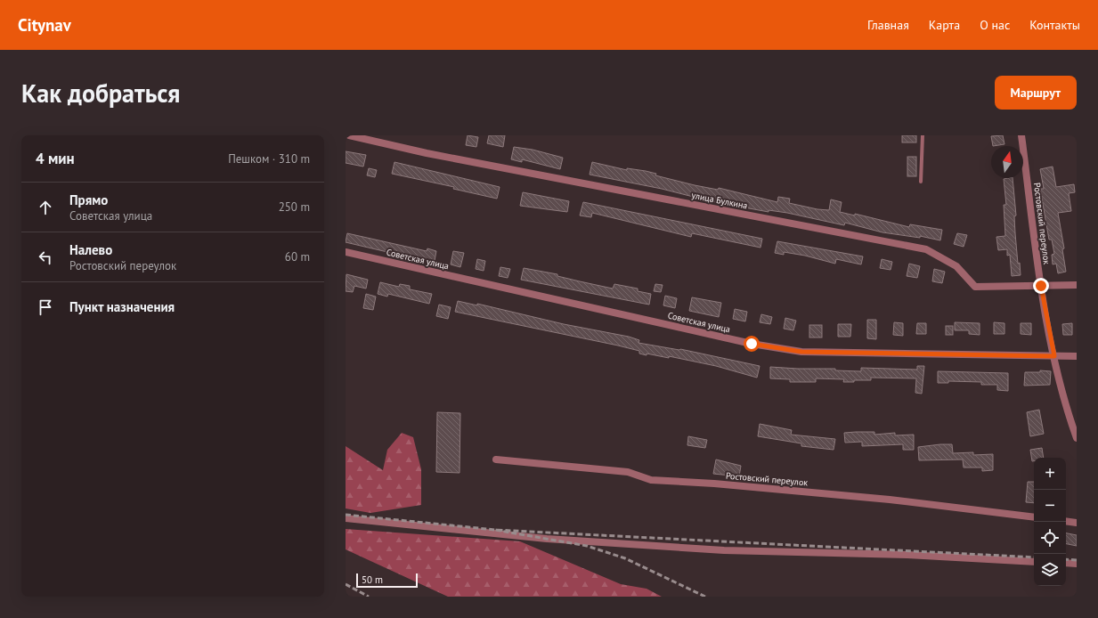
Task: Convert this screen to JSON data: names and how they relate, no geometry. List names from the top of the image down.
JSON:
{
  "streets": {
    "street": ["улица Булкина", "Ростовский переулок", "Советская улица"]
  },
  "crossings": [
    ["улица Булкина", "Ростовский переулок"],
    ["Ростовский переулок", "Советская улица"]
  ],
  "scale_bar": "50 m",
  "north": "top",
  "page": {
    "header": "Citynav",
    "nav": [
      "Главная",
      "Карта",
      "О нас",
      "Контакты"
    ],
    "buttons": "Маршрут",
    "title": "Как добраться",
    "heading": ["4 мин", "Пешком · 310 m"],
    "list": [
      ["Прямо", "Советская улица", "250 m"],
      ["Налево", "Ростовский переулок", "60 m"],
      "Пункт назначения"
    ],
    "map_buttons": ["+", "−"],
    "scale": "50 m"
  }
}
